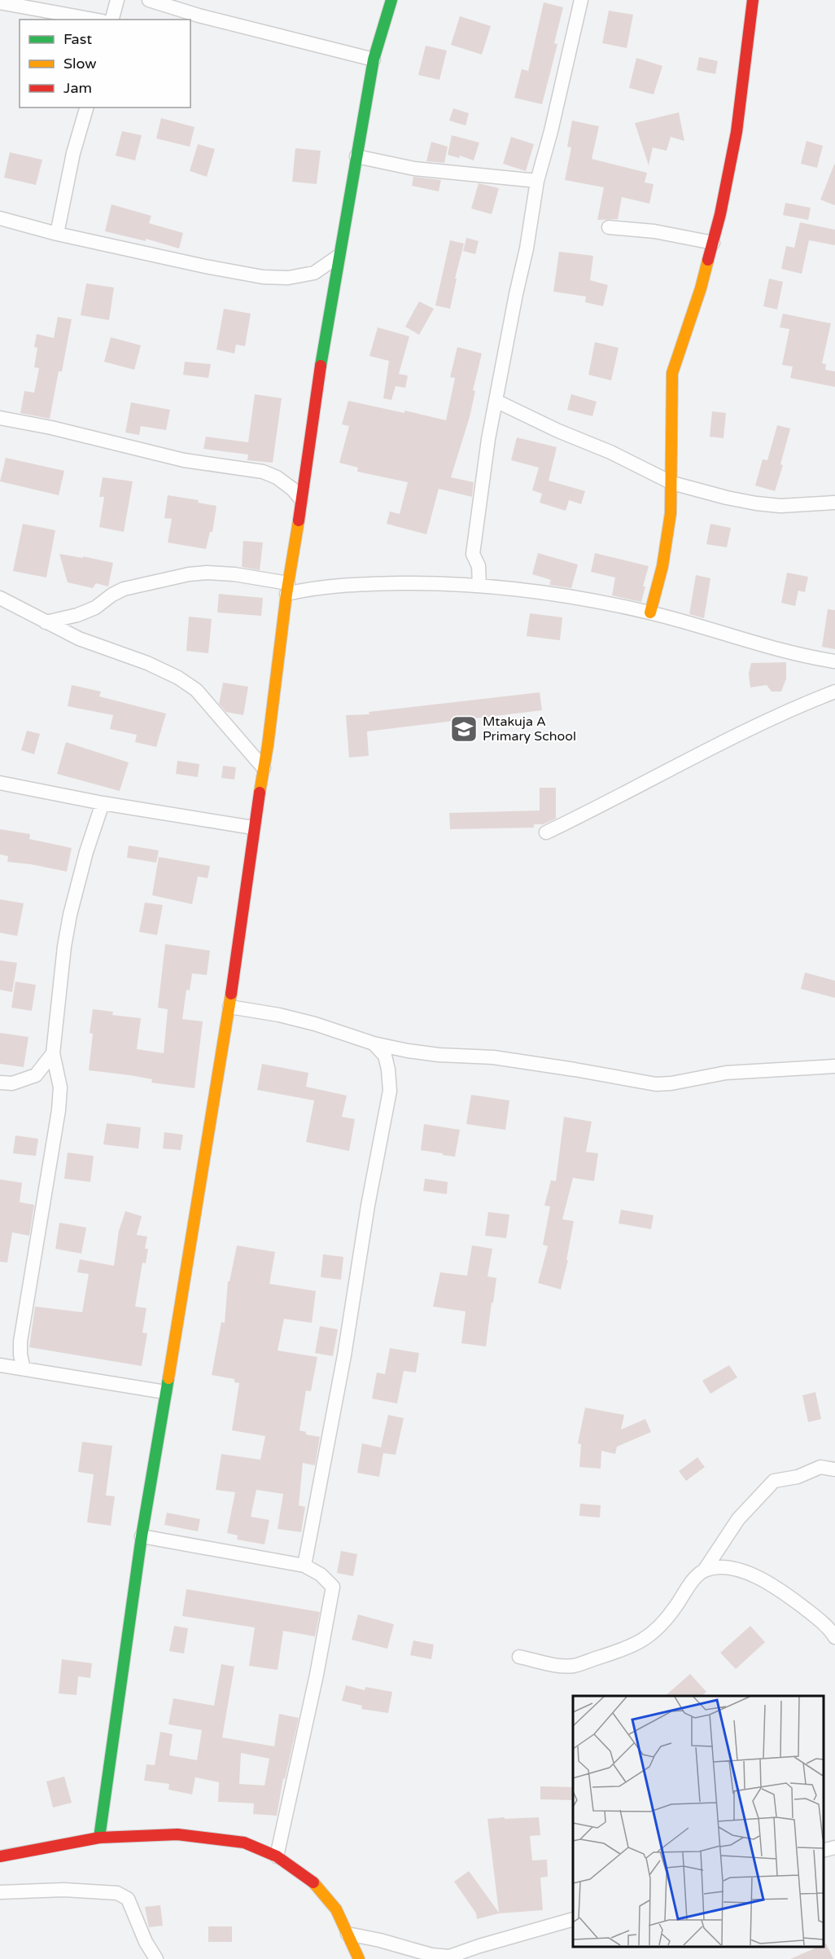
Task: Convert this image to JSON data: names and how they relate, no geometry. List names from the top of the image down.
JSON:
{
  "places": {
    "school or university": ["Mtakuja A Primary School"]
  },
  "legend": ["Fast", "Slow", "Jam"]
}
